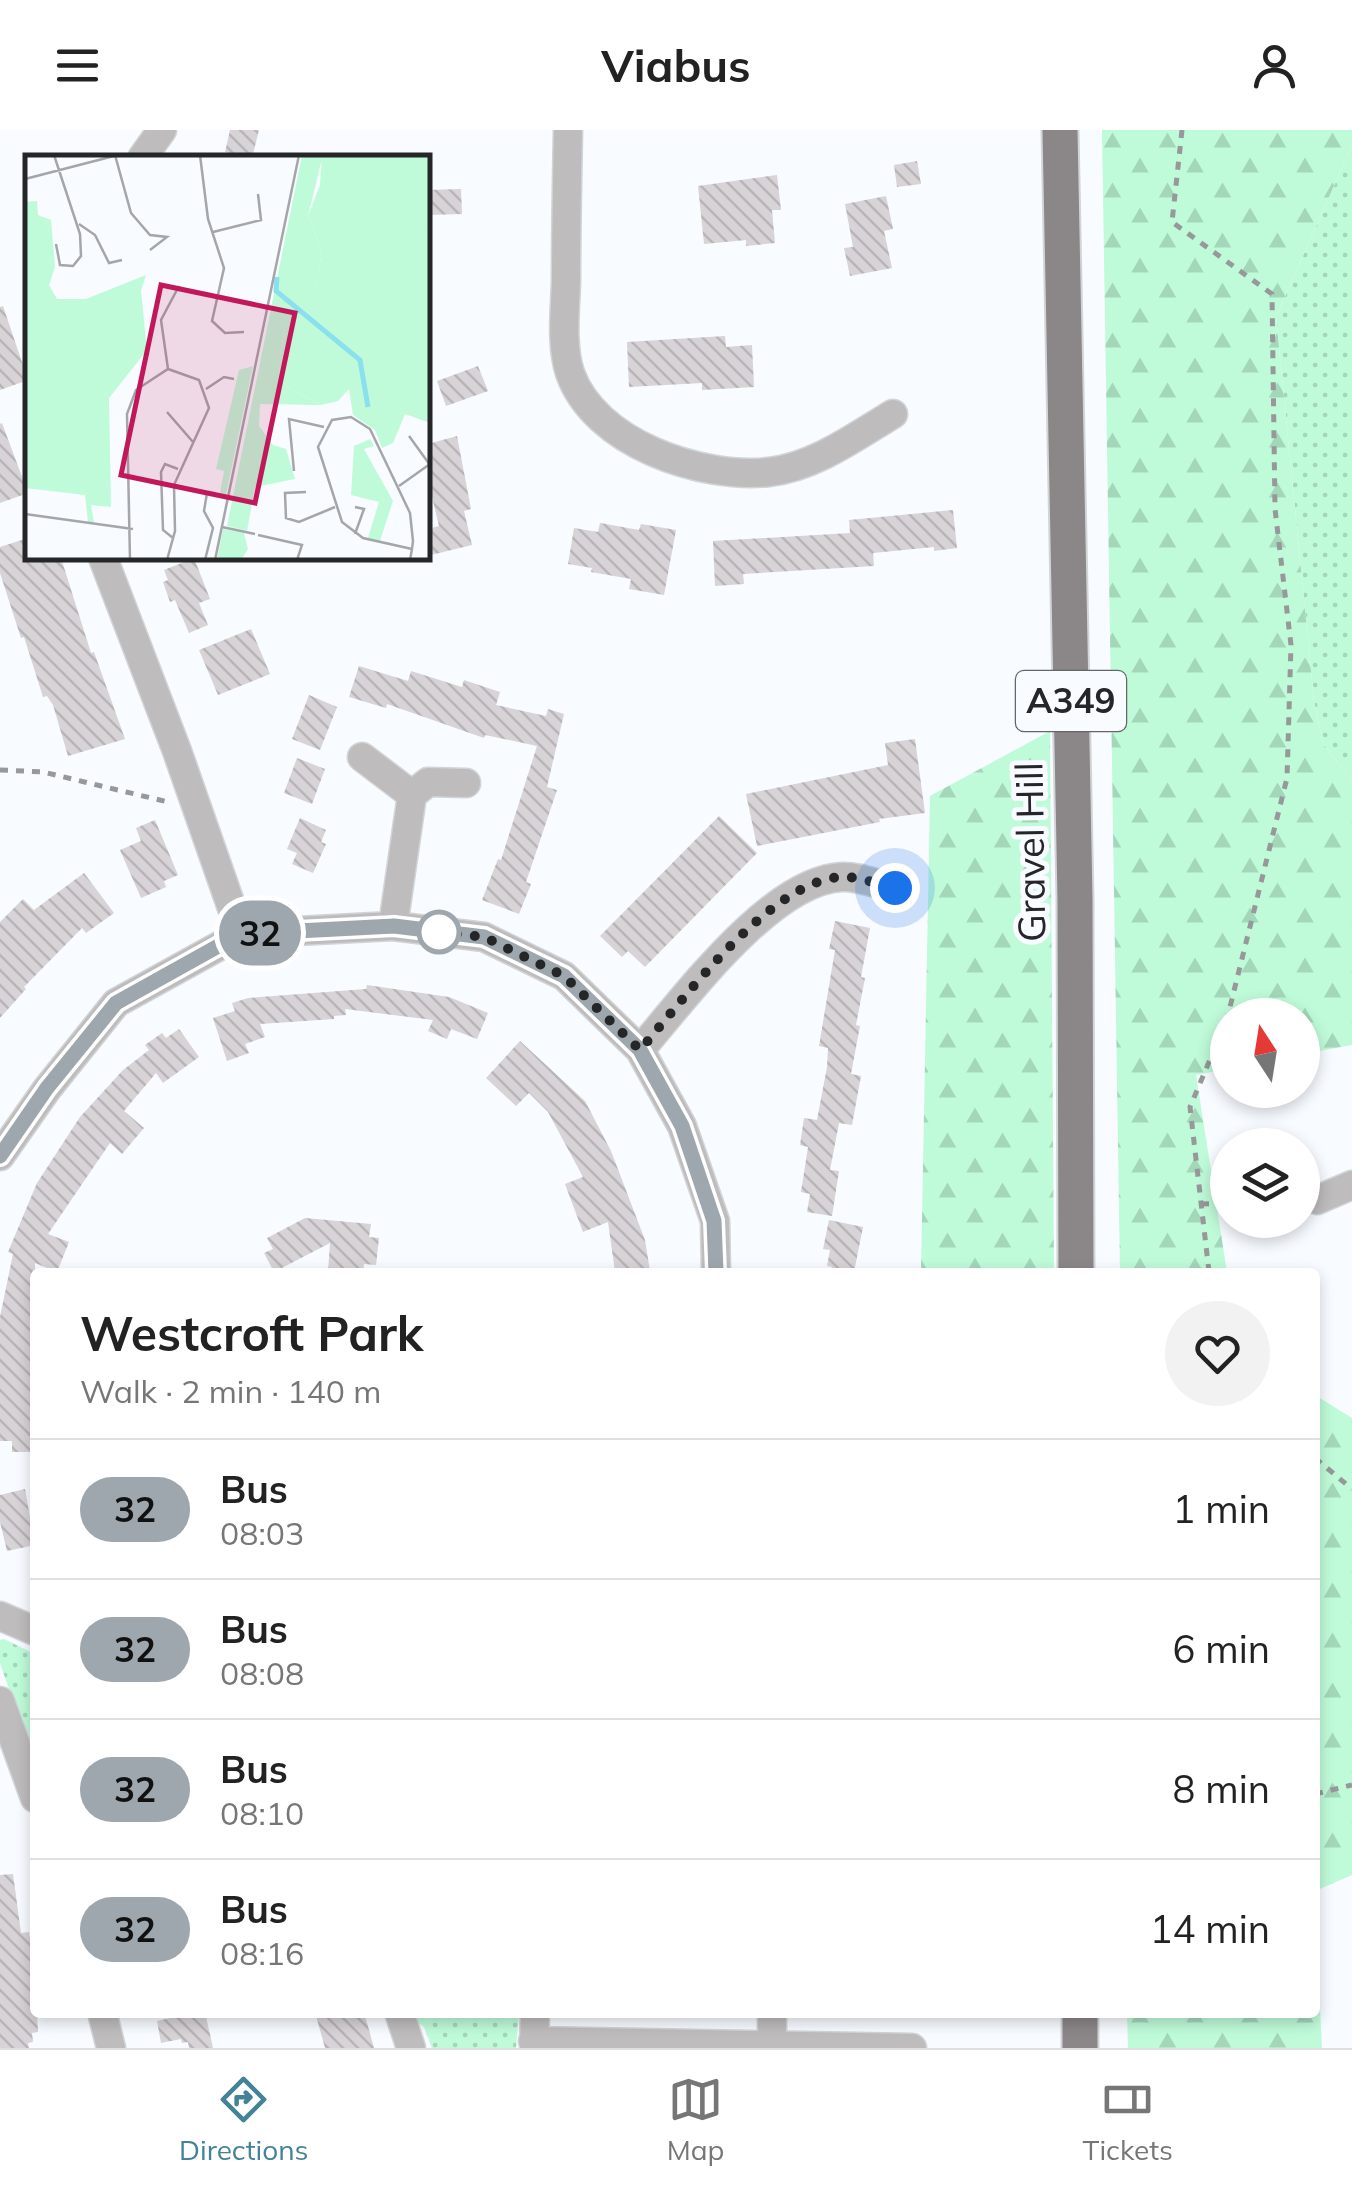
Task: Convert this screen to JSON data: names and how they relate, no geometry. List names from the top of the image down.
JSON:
{
  "streets": {
    "main road": ["A349", "Gravel Hill"]
  },
  "lines": ["bus line 32"],
  "north": "top",
  "page": {
    "header": "Viabus",
    "on_map": "32",
    "heading": ["Westcroft Park", "Walk · 2 min · 140 m"],
    "list": [
      {
        "mark": "32",
        "name": "Bus",
        "note": "08:03",
        "value": "1 min"
      },
      {
        "mark": "32",
        "name": "Bus",
        "note": "08:08",
        "value": "6 min"
      },
      {
        "mark": "32",
        "name": "Bus",
        "note": "08:10",
        "value": "8 min"
      },
      {
        "mark": "32",
        "name": "Bus",
        "note": "08:16",
        "value": "14 min"
      }
    ],
    "tabs": ["Directions", "Map", "Tickets"]
  }
}
